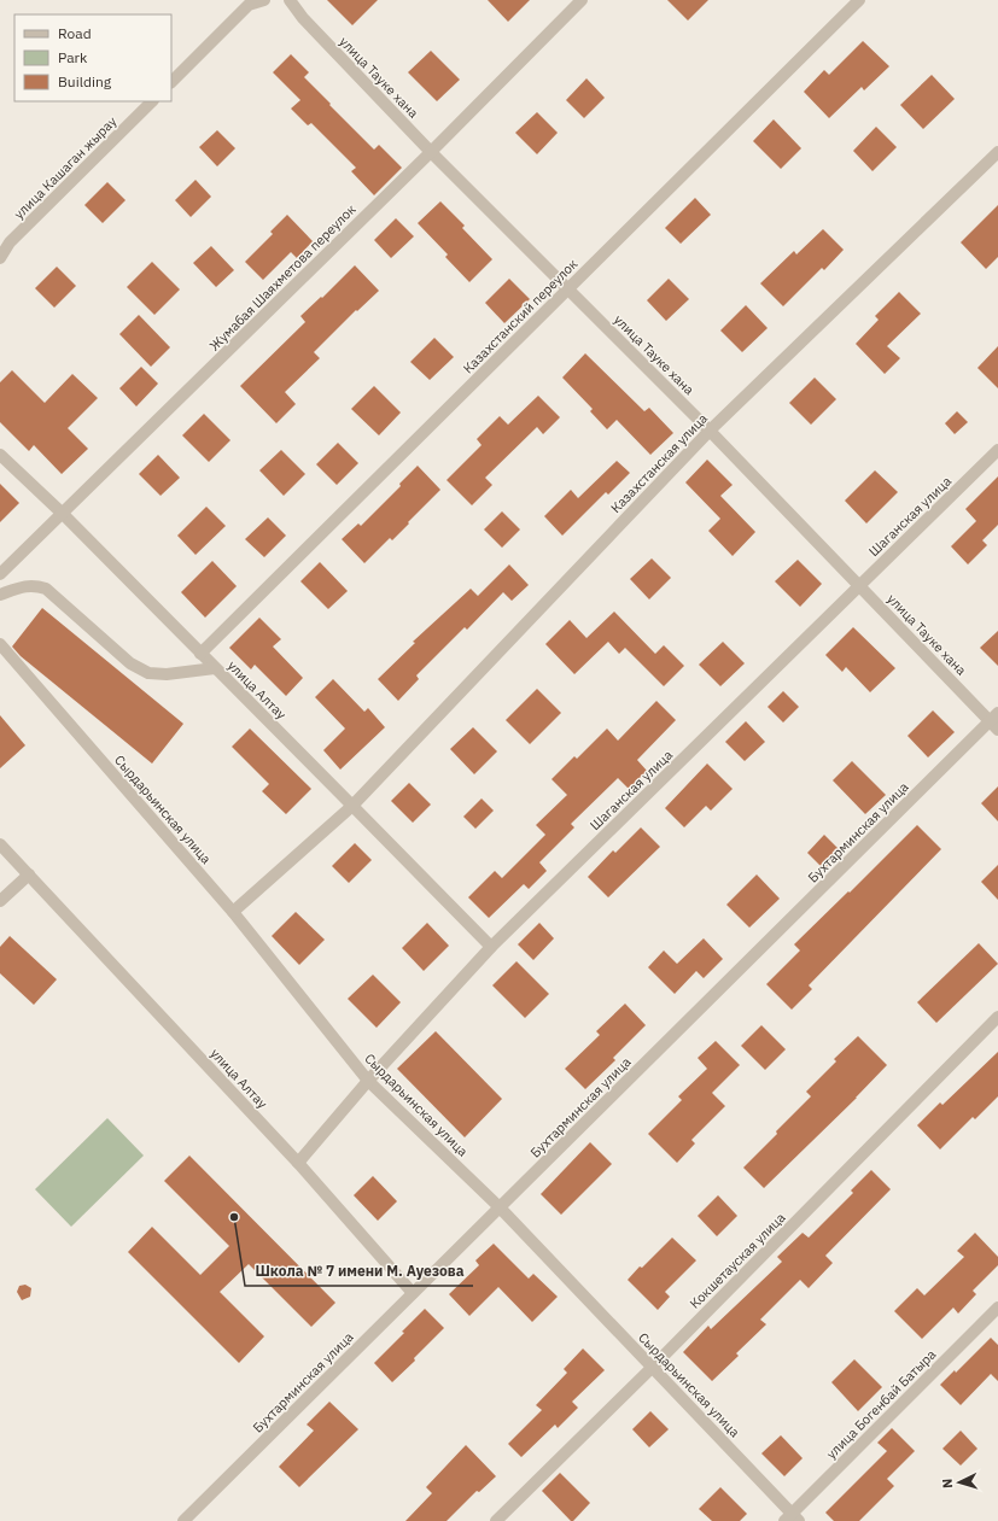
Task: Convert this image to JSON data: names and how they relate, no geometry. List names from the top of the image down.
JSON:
{
  "streets": {
    "street": [
      "улица Тауке хана",
      "улица Кашаган жырау",
      "Жумабая Шаяхметова переулок",
      "Казахстанский переулок",
      "Казахстанская улица",
      "Шаганская улица",
      "улица Алтау",
      "Сырдарьинская улица",
      "Бухтарминская улица",
      "Кокшетауская улица",
      "улица Богенбай Батыра"
    ]
  },
  "crossings": [
    ["улица Тауке хана", "Жумабая Шаяхметова переулок"],
    ["улица Тауке хана", "Казахстанский переулок"],
    ["улица Тауке хана", "Казахстанская улица"],
    ["улица Тауке хана", "Шаганская улица"],
    ["улица Тауке хана", "Бухтарминская улица"],
    ["Жумабая Шаяхметова переулок", "улица Алтау"],
    ["Казахстанский переулок", "улица Алтау"],
    ["Казахстанская улица", "улица Алтау"],
    ["Казахстанская улица", "Сырдарьинская улица"],
    ["Шаганская улица", "улица Алтау"],
    ["Шаганская улица", "Сырдарьинская улица"],
    ["улица Алтау", "Бухтарминская улица"],
    ["Сырдарьинская улица", "Бухтарминская улица"],
    ["Сырдарьинская улица", "Кокшетауская улица"],
    ["Сырдарьинская улица", "улица Богенбай Батыра"]
  ],
  "places": ["Школа № 7 имени М. Ауезова"],
  "legend": ["Road", "Park", "Building"],
  "north": "left"
}
